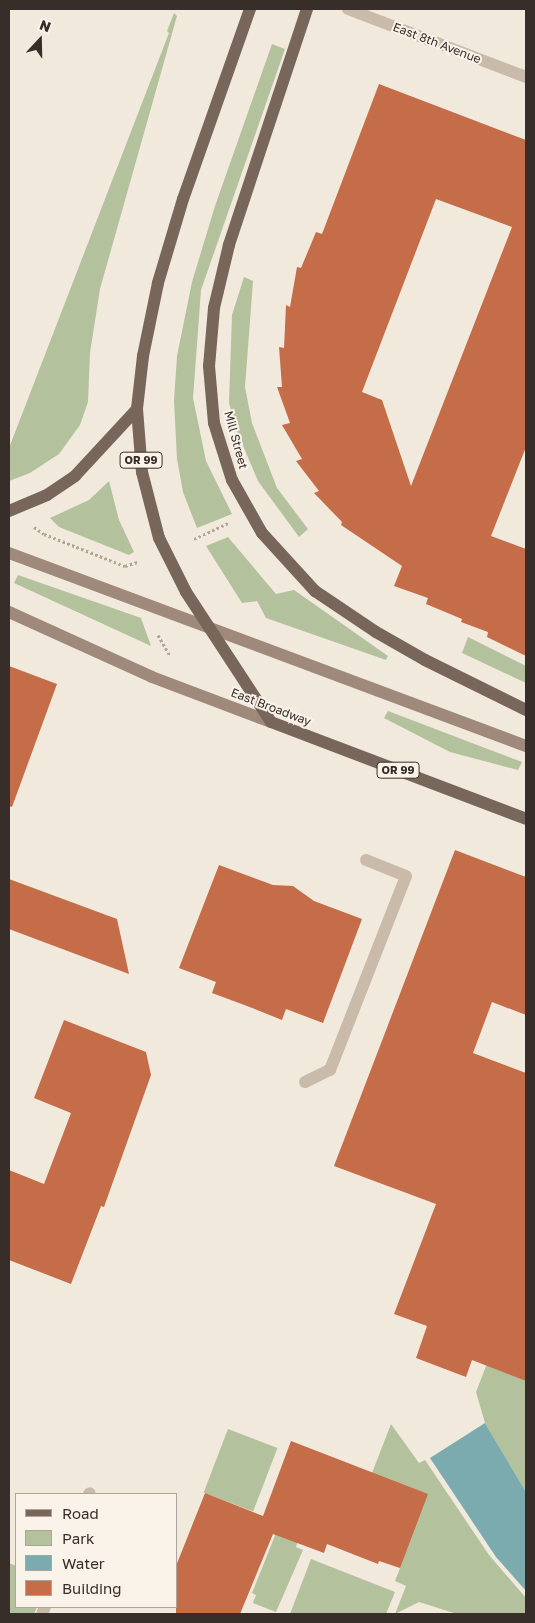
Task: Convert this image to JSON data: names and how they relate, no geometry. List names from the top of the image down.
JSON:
{
  "streets": {
    "main road": ["Mill Street", "OR 99", "East Broadway"],
    "street": ["East 8th Avenue"]
  },
  "crossings": [
    ["OR 99", "East Broadway"]
  ],
  "legend": [
    "Road",
    "Park",
    "Water",
    "Building"
  ],
  "north": "top"
}
